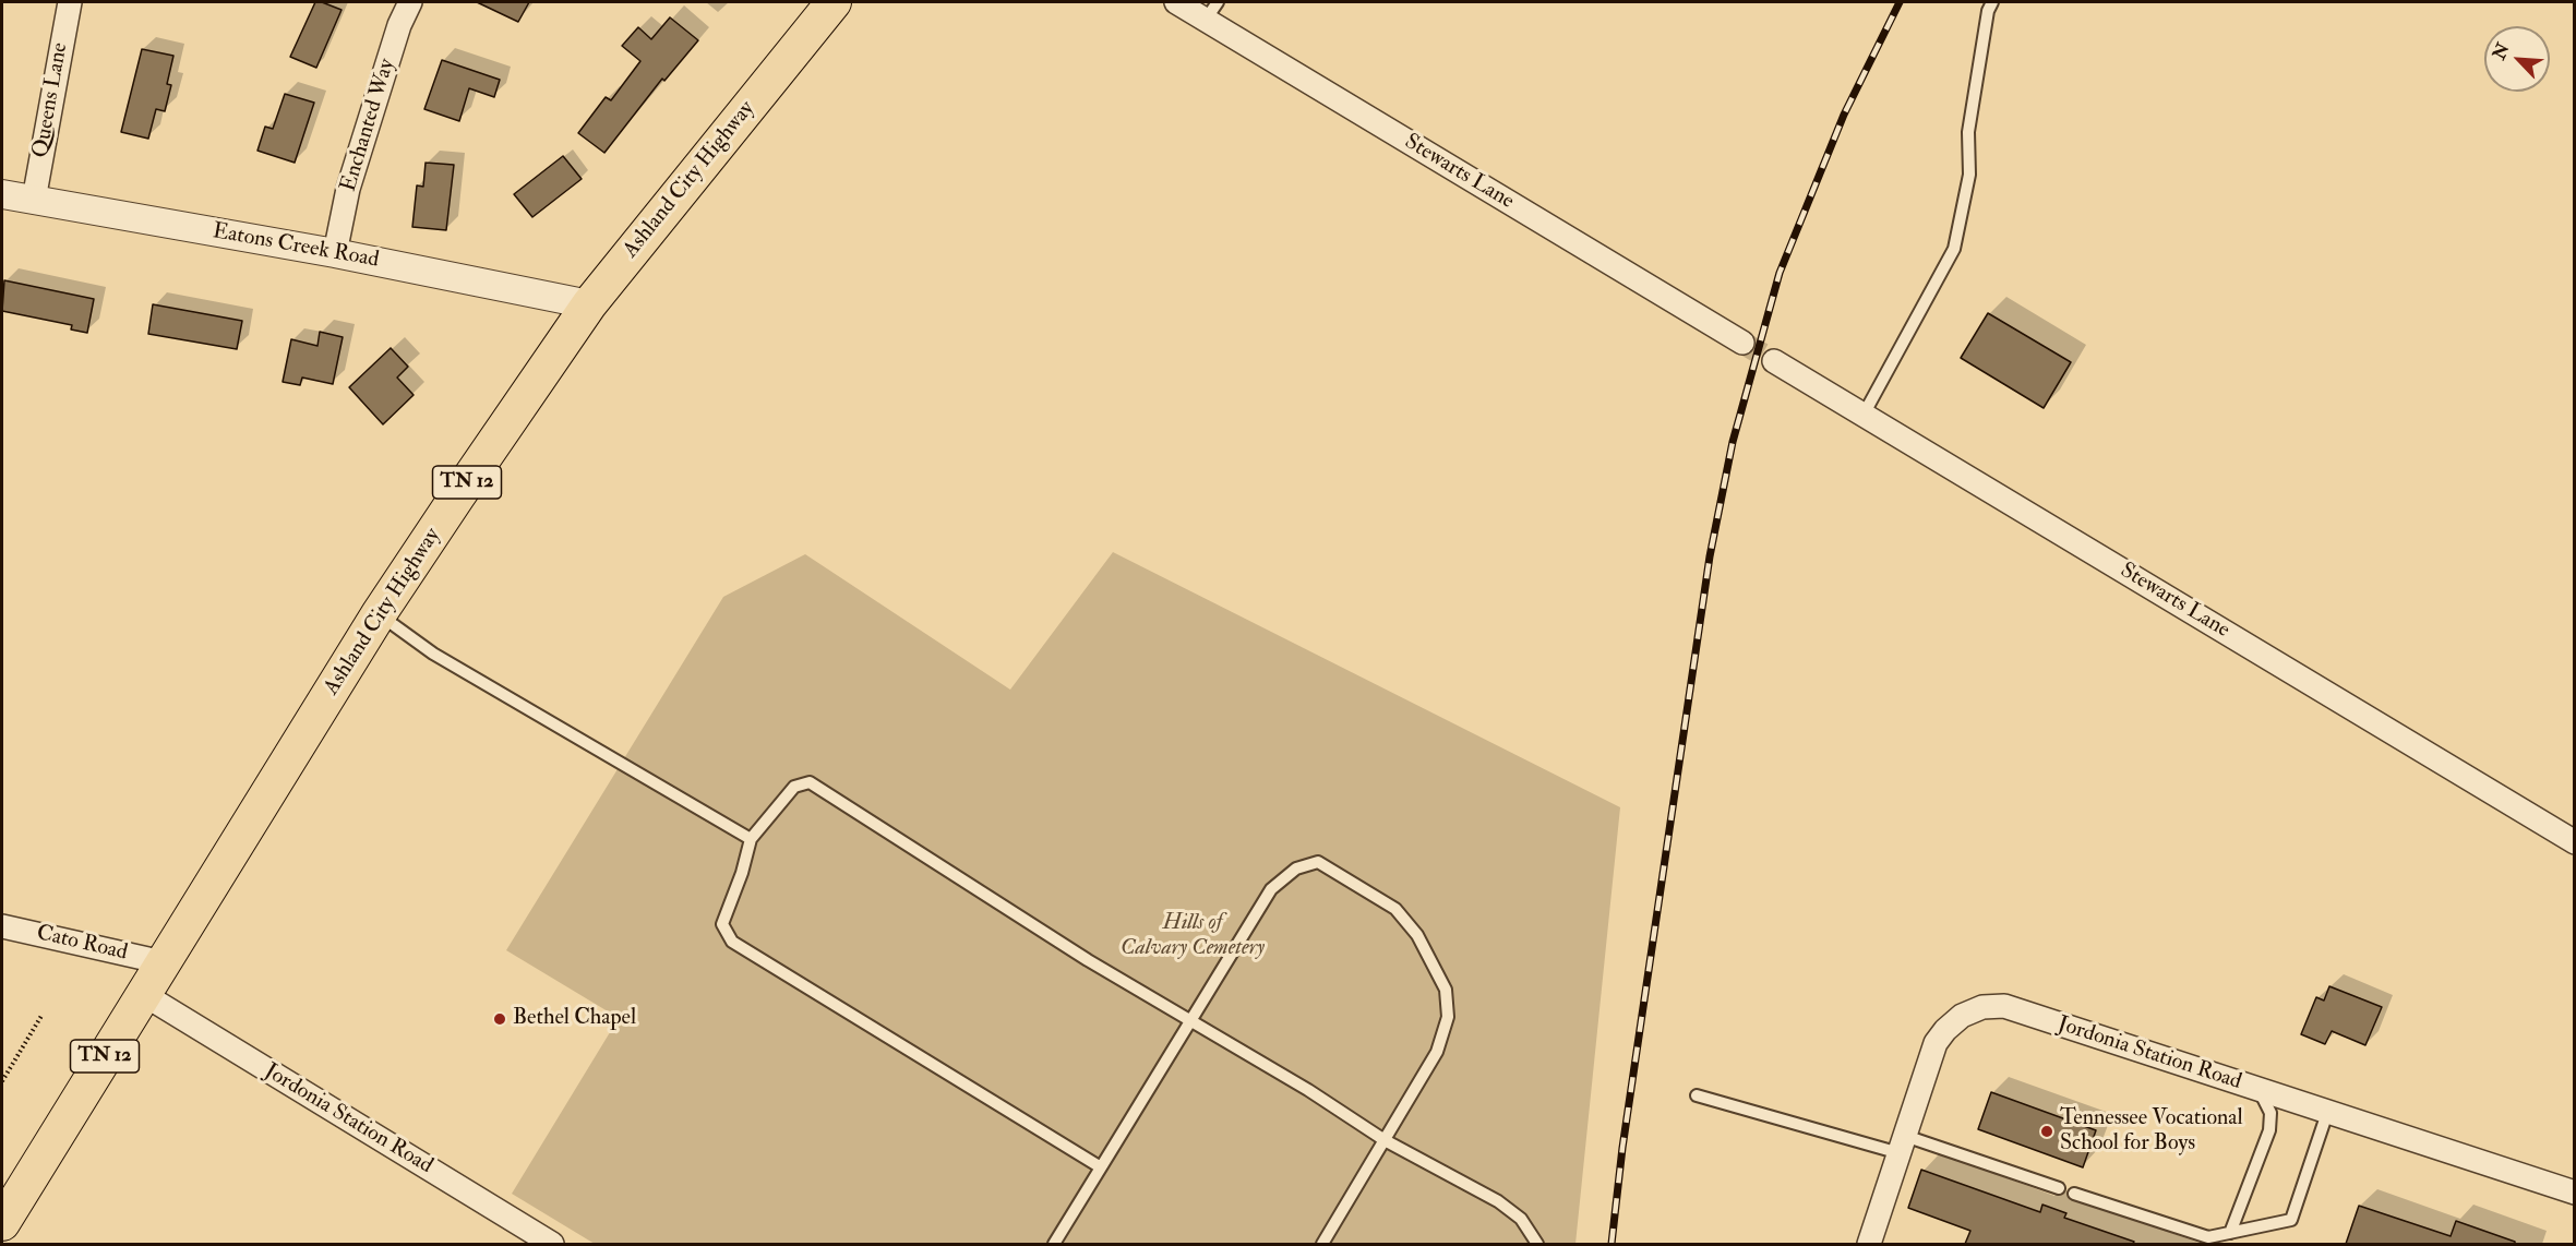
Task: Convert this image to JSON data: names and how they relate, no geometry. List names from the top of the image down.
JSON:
{
  "streets": {
    "main road": ["Ashland City Highway", "TN 12"],
    "street": [
      "Queens Lane",
      "Enchanted Way",
      "Stewarts Lane",
      "Eatons Creek Road",
      "Cato Road",
      "Jordonia Station Road"
    ]
  },
  "crossings": [
    ["Queens Lane", "Eatons Creek Road"],
    ["Enchanted Way", "Eatons Creek Road"],
    ["Ashland City Highway", "Eatons Creek Road"],
    ["Ashland City Highway", "Cato Road"],
    ["Ashland City Highway", "Jordonia Station Road"]
  ],
  "parks": ["Hills of Calvary Cemetery"],
  "places": ["Bethel Chapel", "Tennessee Vocational School for Boys"],
  "north": "top left"
}
